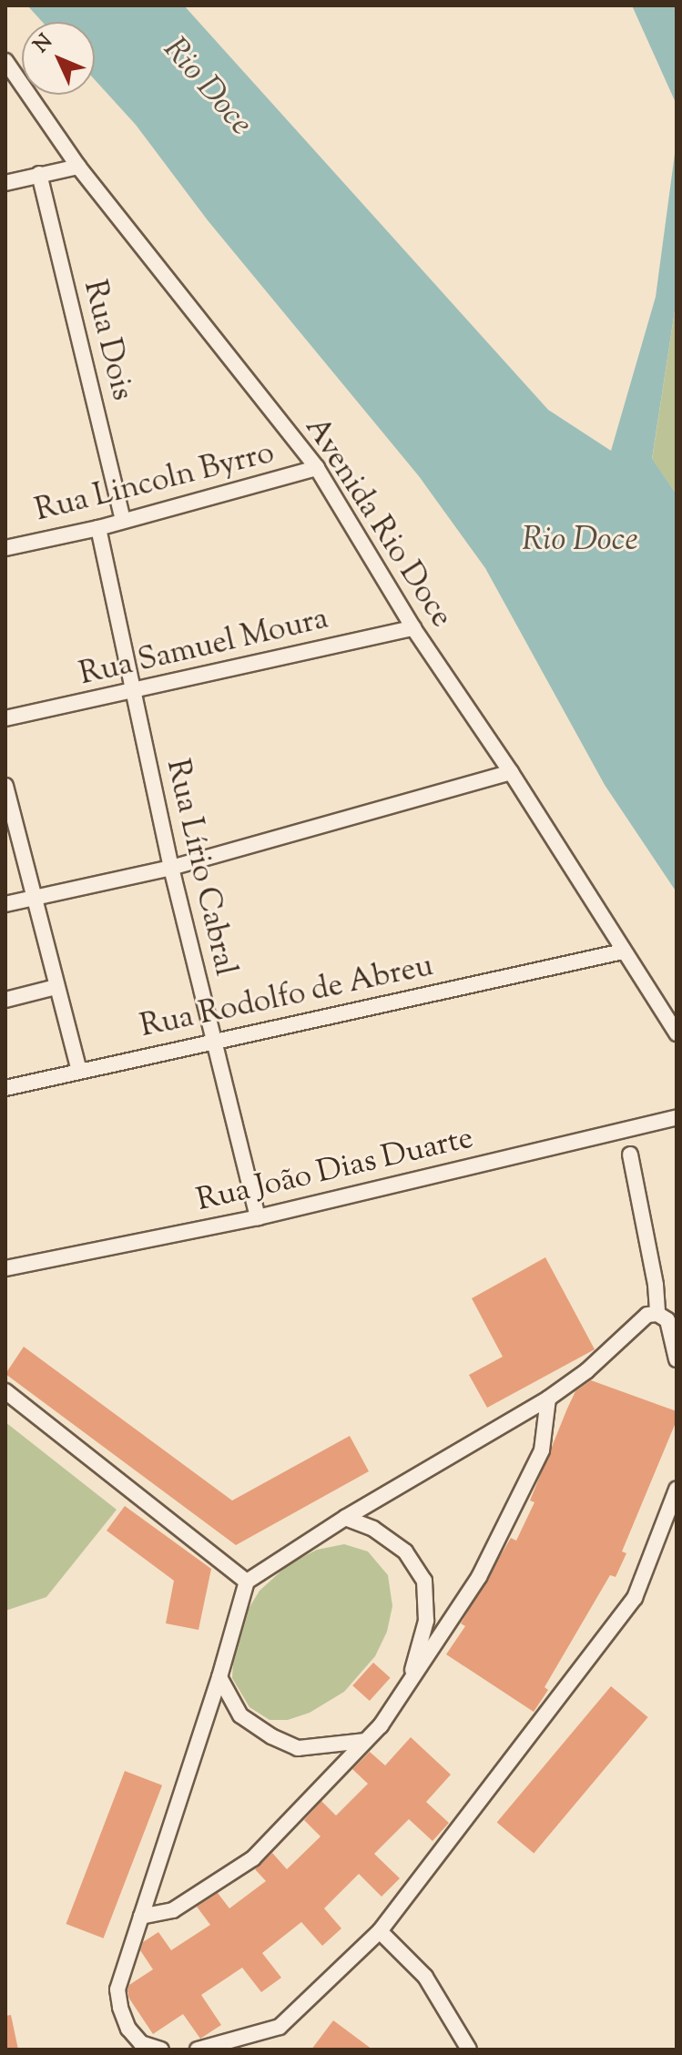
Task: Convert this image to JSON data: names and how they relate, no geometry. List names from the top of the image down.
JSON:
{
  "streets": {
    "street": [
      "Rua Dois",
      "Rua Lincoln Byrro",
      "Avenida Rio Doce",
      "Rua Samuel Moura",
      "Rua Lírio Cabral",
      "Rua Rodolfo de Abreu",
      "Rua João Dias Duarte"
    ]
  },
  "crossings": [
    ["Rua Dois", "Rua Lincoln Byrro"],
    ["Rua Lincoln Byrro", "Avenida Rio Doce"],
    ["Rua Lincoln Byrro", "Rua Lírio Cabral"],
    ["Avenida Rio Doce", "Rua Samuel Moura"],
    ["Avenida Rio Doce", "Rua Rodolfo de Abreu"],
    ["Rua Samuel Moura", "Rua Lírio Cabral"],
    ["Rua Lírio Cabral", "Rua Rodolfo de Abreu"],
    ["Rua Lírio Cabral", "Rua João Dias Duarte"]
  ],
  "water": ["Rio Doce"],
  "north": "top left"
}
